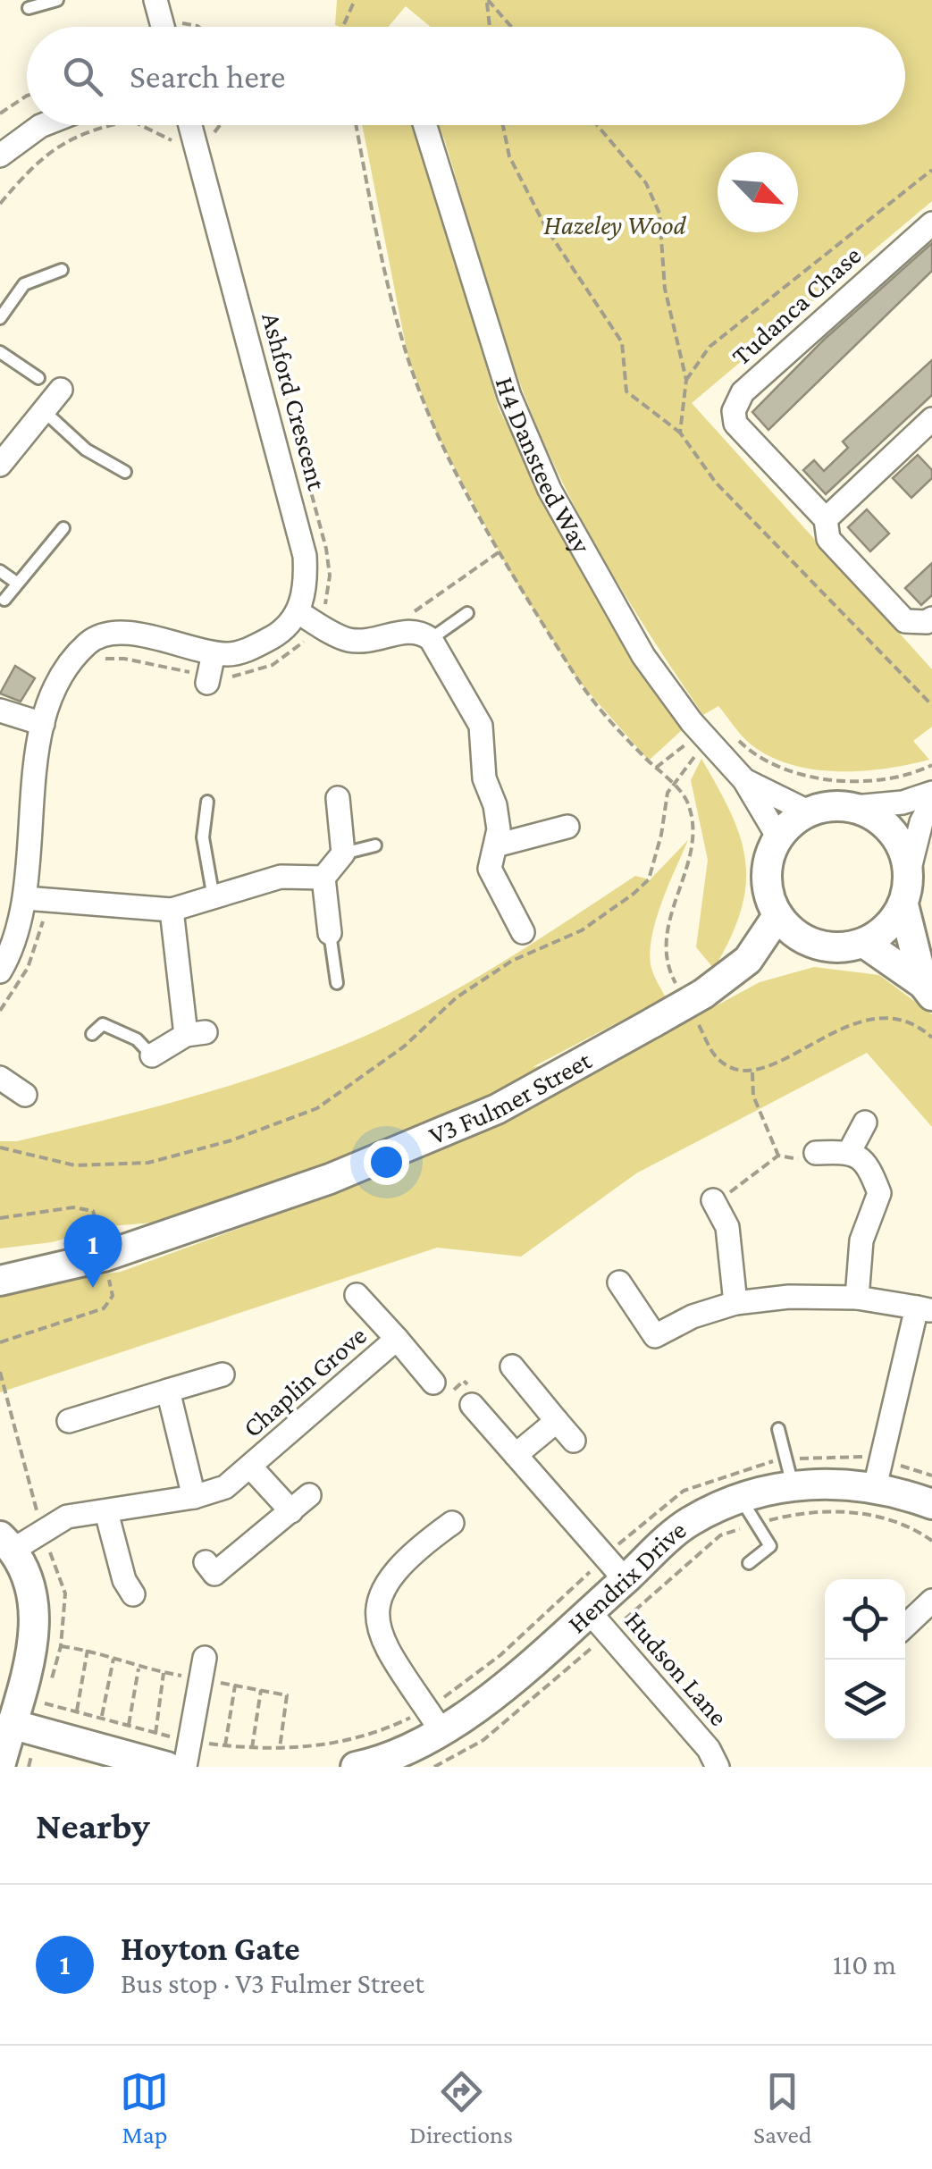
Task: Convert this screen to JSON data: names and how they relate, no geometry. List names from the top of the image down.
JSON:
{
  "streets": {
    "street": [
      "Tudanca Chase",
      "Ashford Crescent",
      "H4 Dansteed Way",
      "V3 Fulmer Street",
      "Chaplin Grove",
      "Hendrix Drive",
      "Hudson Lane"
    ]
  },
  "crossings": [
    ["H4 Dansteed Way", "V3 Fulmer Street"],
    ["Hendrix Drive", "Hudson Lane"]
  ],
  "parks": ["Hazeley Wood"],
  "north": "bottom right",
  "page": {
    "search": "Search here",
    "pins": "1",
    "heading": "Nearby",
    "list": [
      {
        "mark": "1",
        "name": "Hoyton Gate",
        "note": "Bus stop · V3 Fulmer Street",
        "value": "110 m"
      }
    ],
    "nav": ["Map", "Directions", "Saved"]
  }
}
